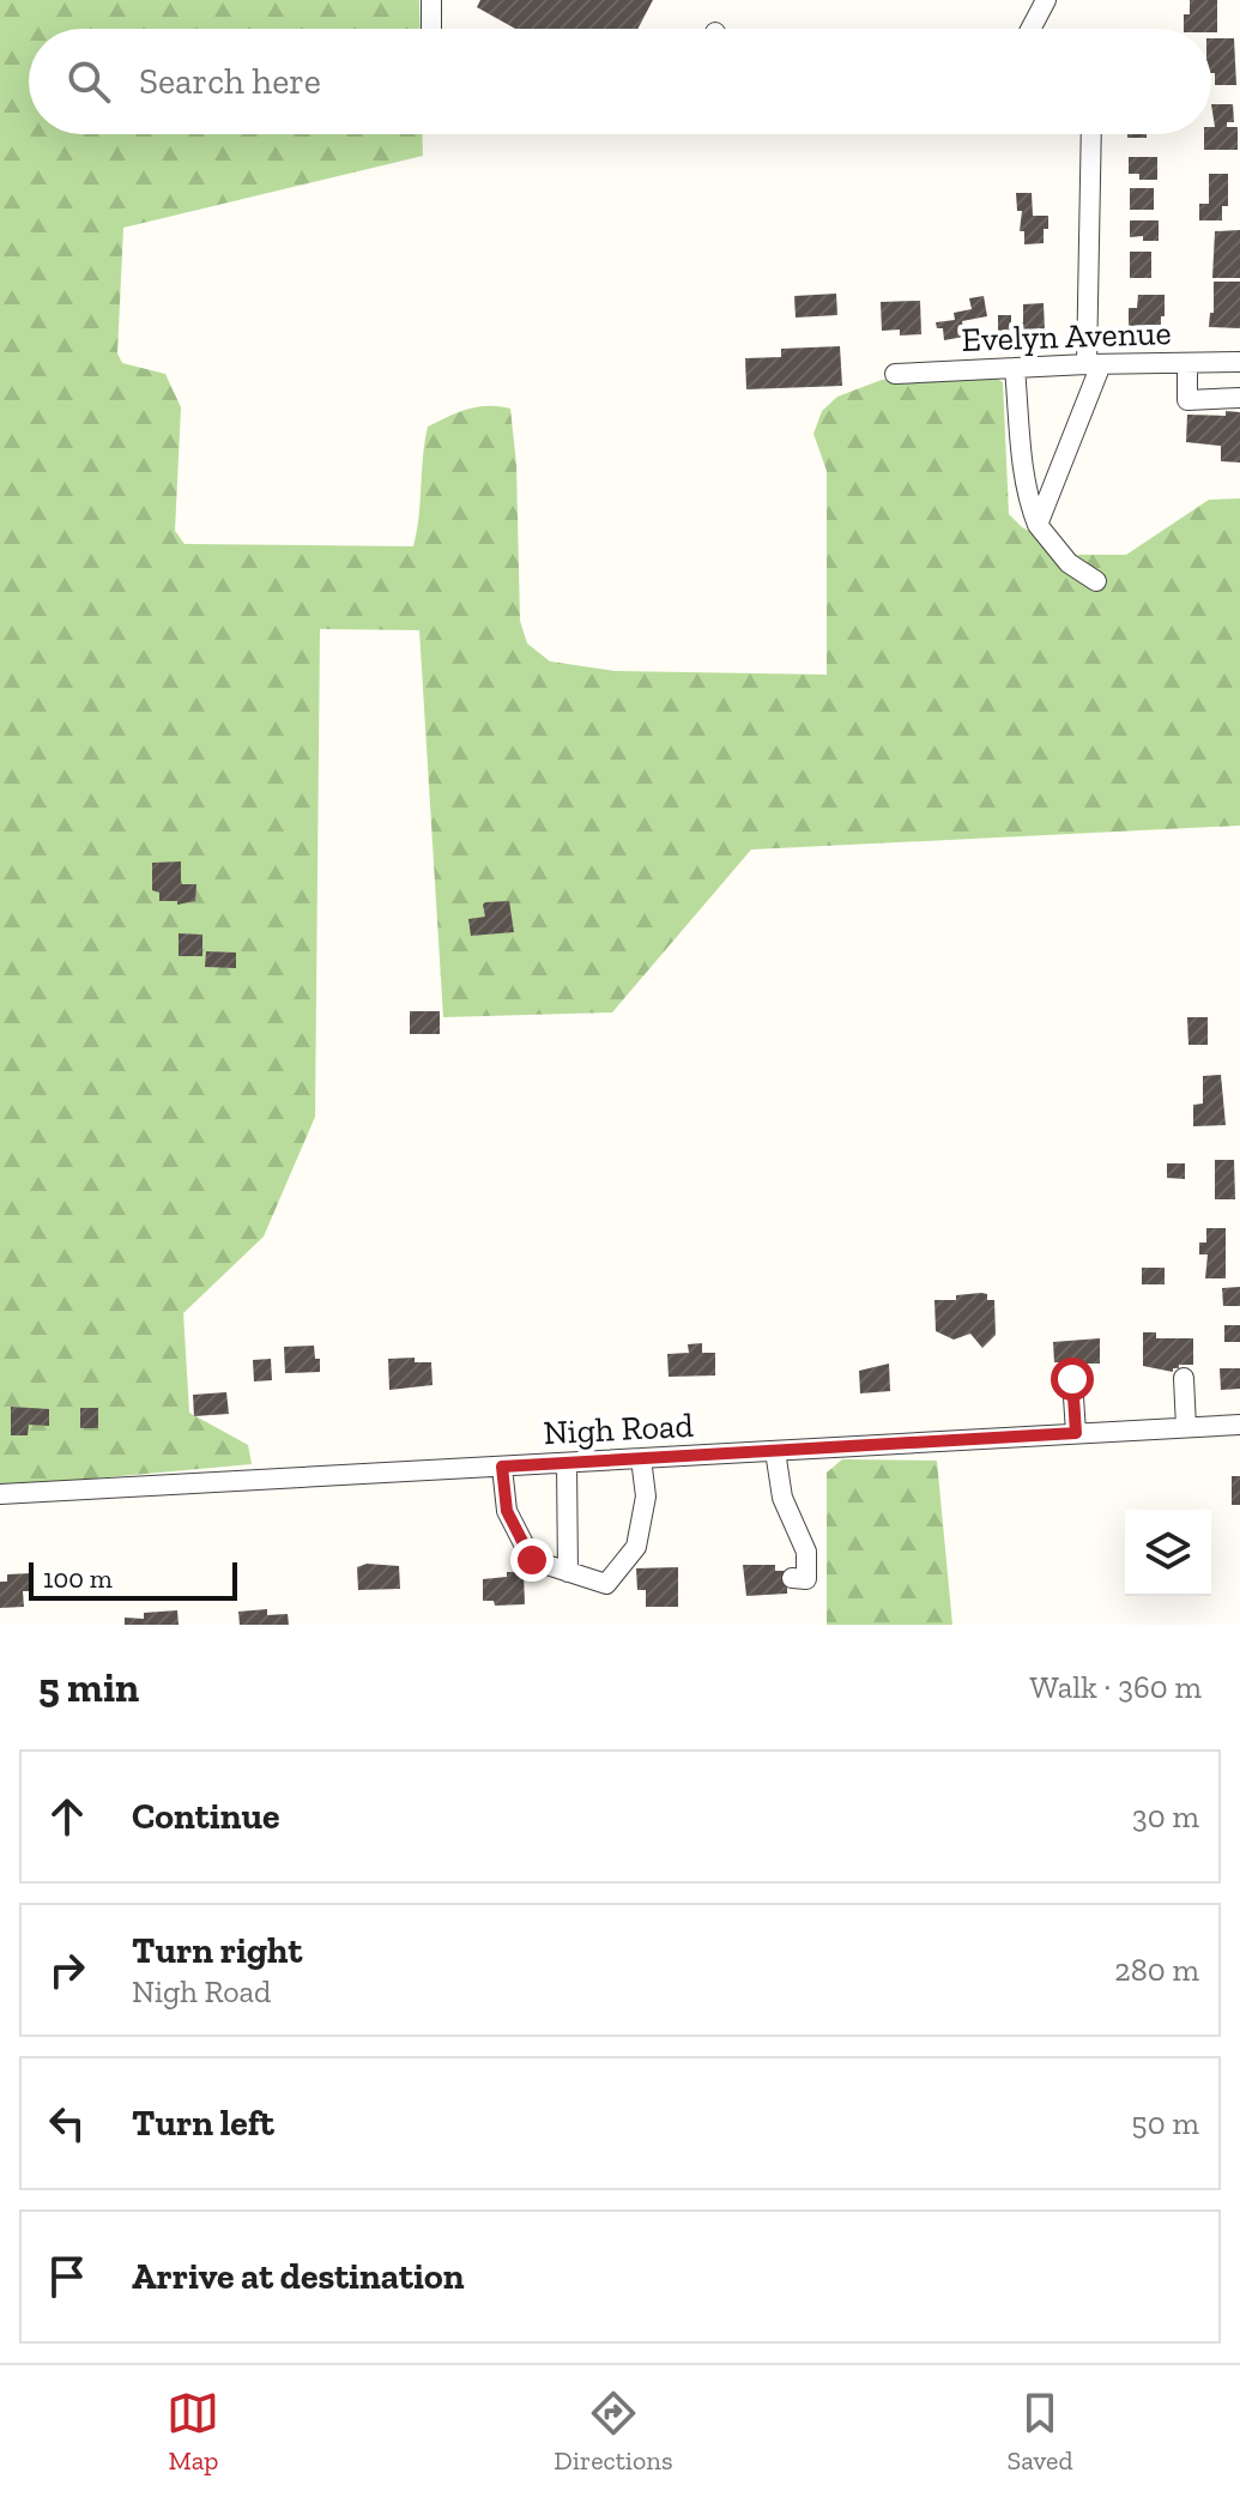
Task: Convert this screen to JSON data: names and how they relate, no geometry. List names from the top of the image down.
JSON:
{
  "streets": {
    "street": ["Evelyn Avenue", "Nigh Road"]
  },
  "scale_bar": "100 m",
  "page": {
    "search": "Search here",
    "scale": "100 m",
    "heading": ["5 min", "Walk · 360 m"],
    "list": [
      ["Continue", "30 m"],
      ["Turn right", "Nigh Road", "280 m"],
      ["Turn left", "50 m"],
      "Arrive at destination"
    ],
    "nav": ["Map", "Directions", "Saved"]
  }
}
